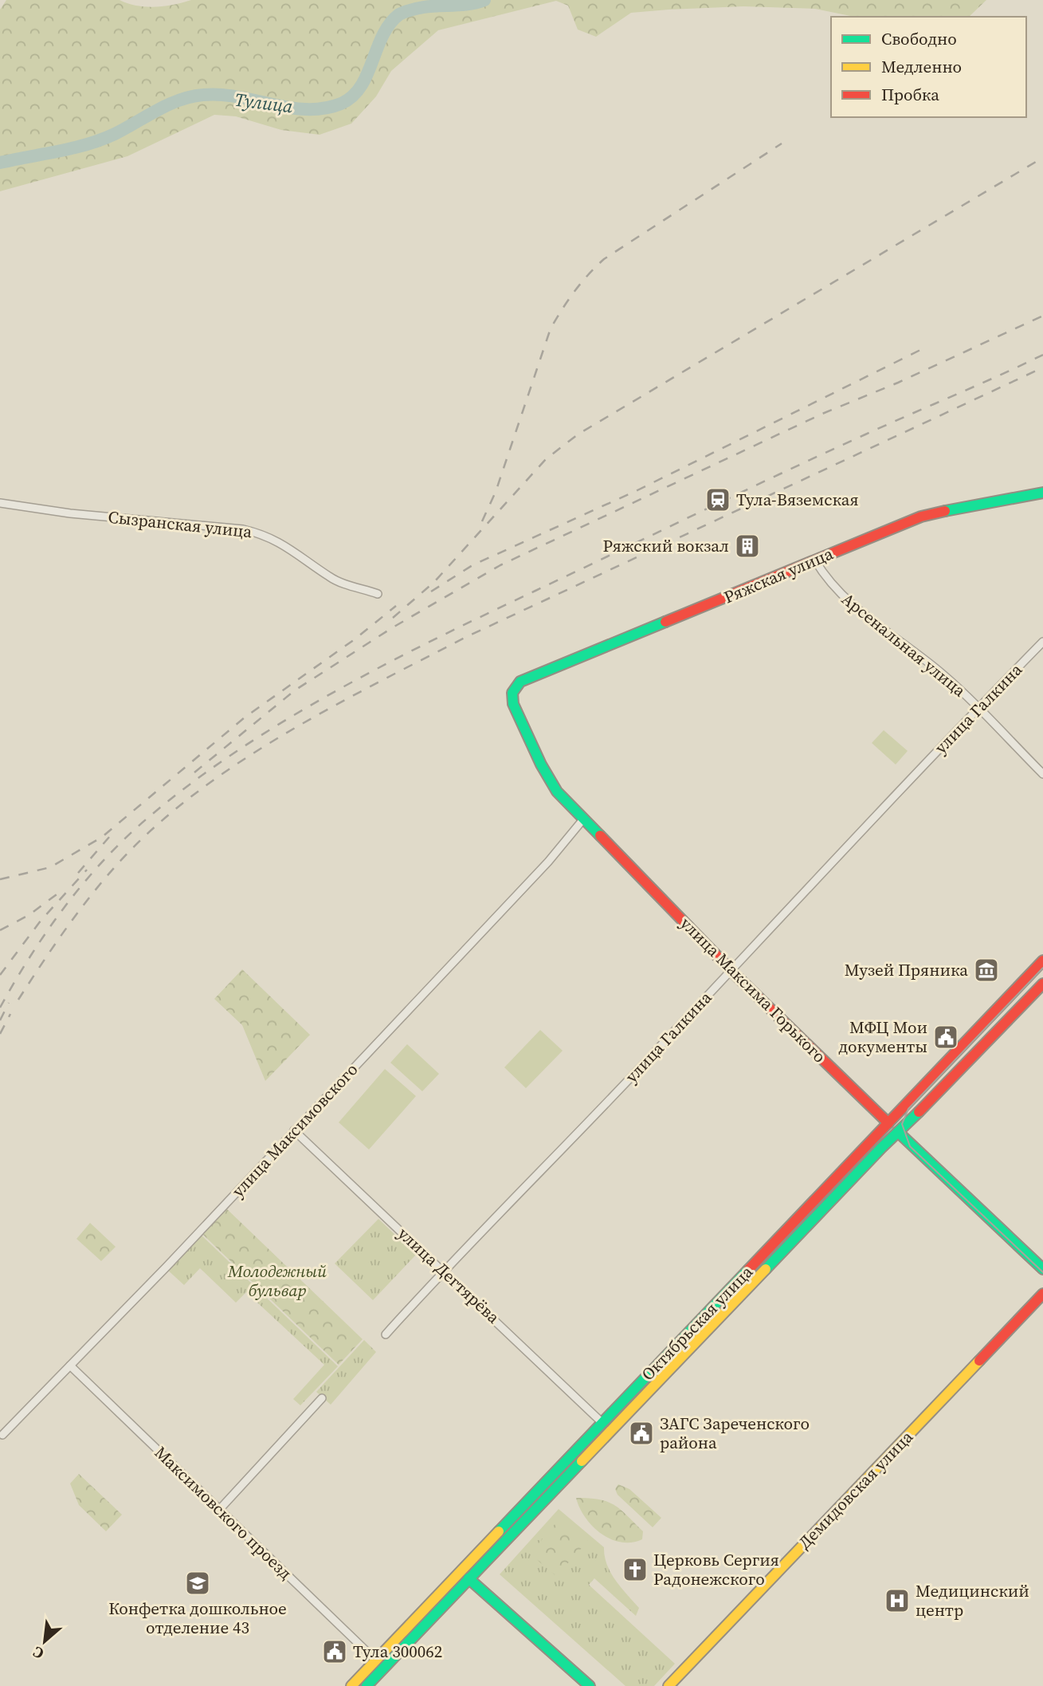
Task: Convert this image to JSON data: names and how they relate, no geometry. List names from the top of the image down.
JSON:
{
  "streets": {
    "main road": [
      "Ряжская улица",
      "улица Максима Горького",
      "Октябрьская улица",
      "Демидовская улица"
    ],
    "street": [
      "Сызранская улица",
      "Арсенальная улица",
      "улица Галкина",
      "улица Максимовского",
      "улица Дегтярёва",
      "Максимовского проезд"
    ]
  },
  "crossings": [
    ["Ряжская улица", "Арсенальная улица"],
    ["Ряжская улица", "улица Максима Горького"],
    ["Арсенальная улица", "улица Галкина"],
    ["улица Галкина", "улица Максима Горького"],
    ["улица Галкина", "улица Дегтярёва"],
    ["улица Максима Горького", "улица Максимовского"],
    ["улица Максима Горького", "Октябрьская улица"],
    ["улица Максимовского", "улица Дегтярёва"],
    ["улица Максимовского", "Максимовского проезд"],
    ["улица Дегтярёва", "Октябрьская улица"],
    ["Октябрьская улица", "Максимовского проезд"]
  ],
  "water": ["Тулица"],
  "parks": ["Молодежный бульвар"],
  "places": {
    "station": ["Тула-Вяземская"],
    "building": ["Ряжский вокзал"],
    "museum": ["Музей Пряника"],
    "public building": ["МФЦ Мои документы", "ЗАГС Зареченского района", "Тула 300062"],
    "church": ["Церковь Сергия Радонежского"],
    "school or university": ["Конфетка дошкольное отделение 43"],
    "hospital": ["Медицинский центр"]
  },
  "legend": ["Свободно", "Медленно", "Пробка"],
  "north": "bottom left"
}
